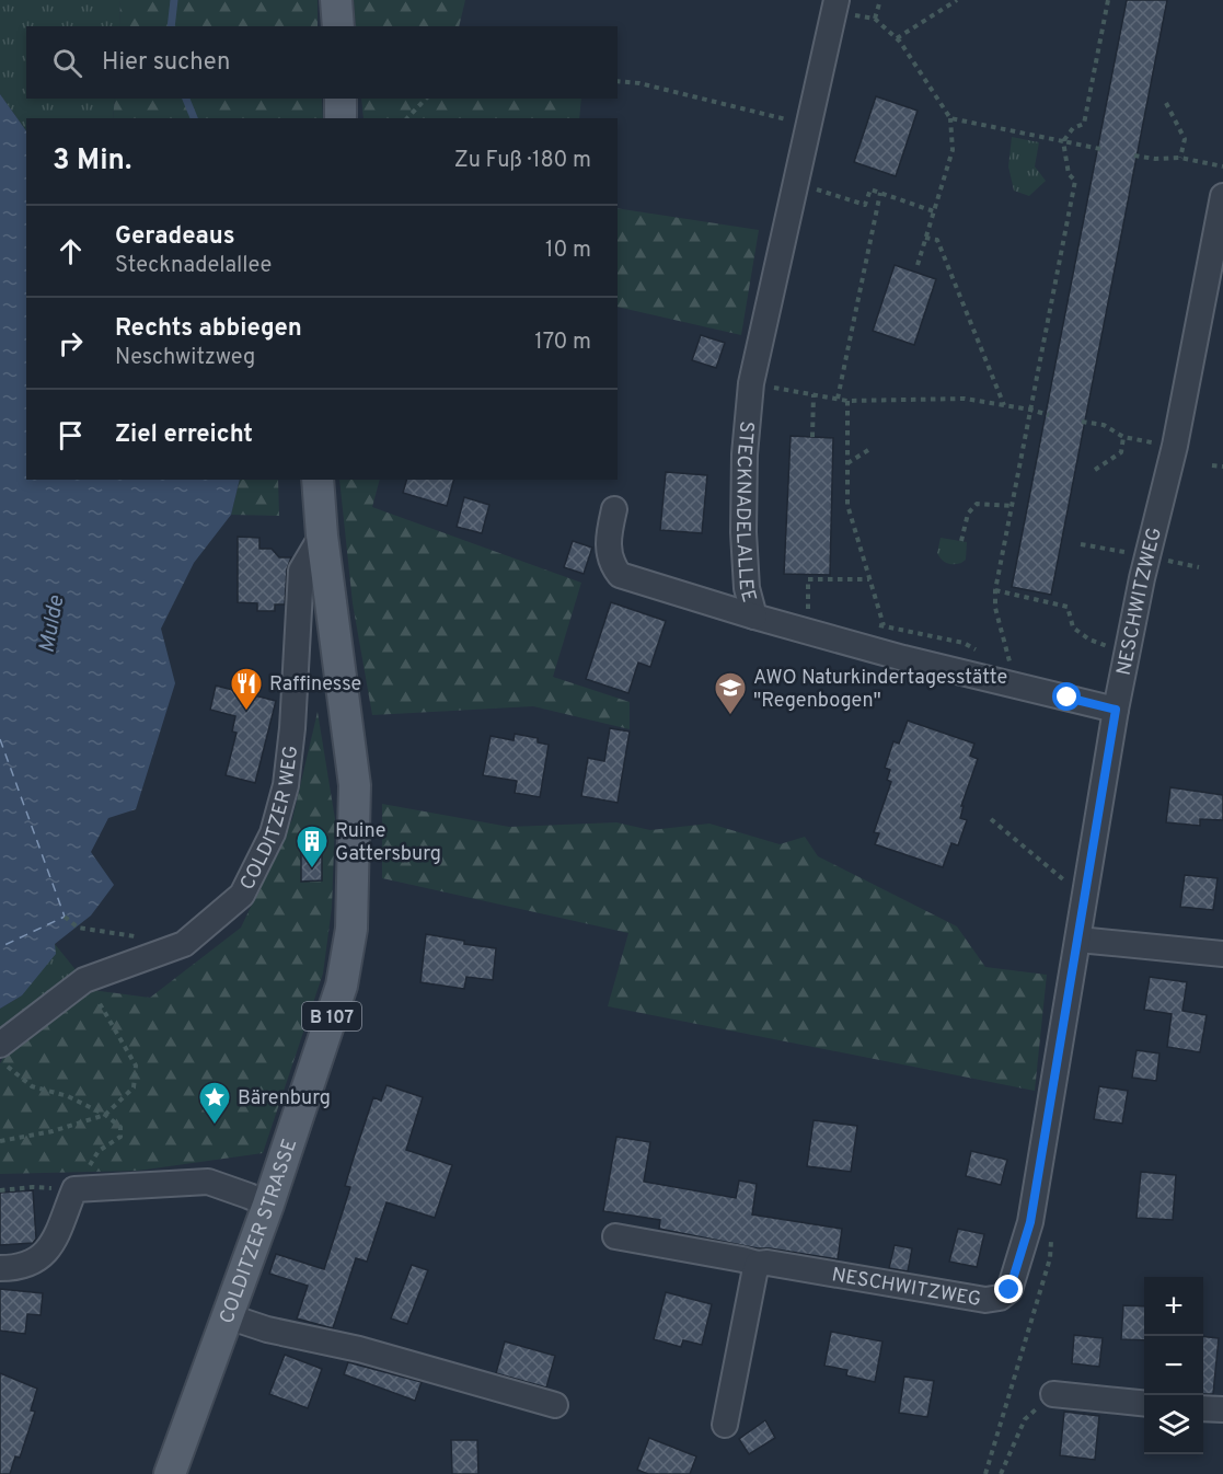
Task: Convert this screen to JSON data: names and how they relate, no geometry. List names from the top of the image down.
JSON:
{
  "streets": {
    "main road": ["B 107", "COLDITZER STRASSE"],
    "street": ["STECKNADELALLEE", "NESCHWITZWEG", "COLDITZER WEG"]
  },
  "crossings": [
    ["STECKNADELALLEE", "NESCHWITZWEG"],
    ["COLDITZER WEG", "COLDITZER STRASSE"]
  ],
  "water": ["Mulde"],
  "places": {
    "restaurant": ["Raffinesse"],
    "school or university": ["AWO Naturkindertagesstätte \"Regenbogen\""],
    "building": ["Ruine Gattersburg"],
    "place": ["Bärenburg"]
  },
  "page": {
    "search": "Hier suchen",
    "heading": ["3 Min.", "Zu Fuß · 180 m"],
    "list": [
      ["Geradeaus", "Stecknadelallee", "10 m"],
      ["Rechts abbiegen", "Neschwitzweg", "170 m"],
      "Ziel erreicht"
    ],
    "map_buttons": ["+", "−"]
  }
}
